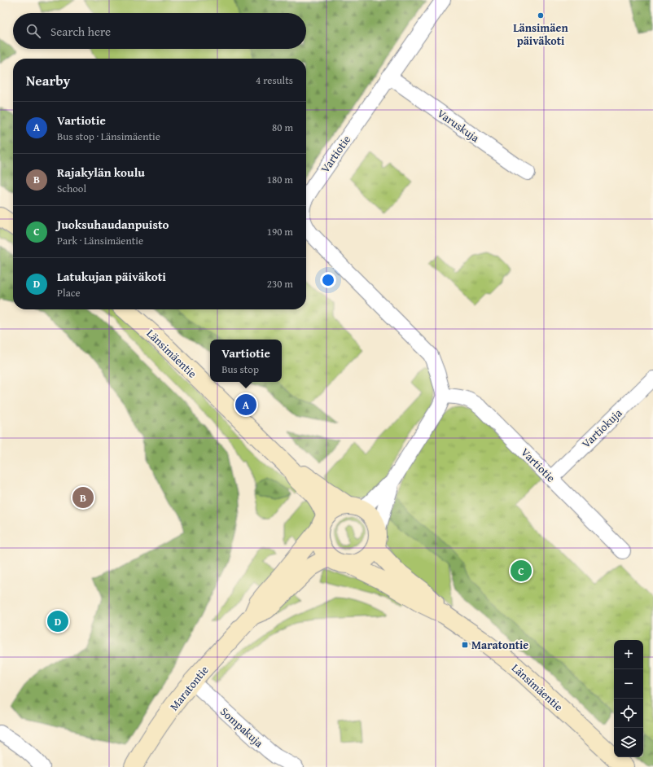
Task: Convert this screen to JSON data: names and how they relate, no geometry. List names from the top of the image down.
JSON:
{
  "streets": {
    "main road": ["Länsimäentie", "Maratontie"],
    "street": [
      "Varuskuja",
      "Vartiotie",
      "Vartiokuja",
      "Sompakuja"
    ]
  },
  "crossings": [
    ["Varuskuja", "Vartiotie"],
    ["Vartiotie", "Vartiokuja"],
    ["Länsimäentie", "Maratontie"],
    ["Maratontie", "Sompakuja"]
  ],
  "places": {
    "other": ["Länsimäen päiväkoti"],
    "transit": ["Maratontie"]
  },
  "page": {
    "search": "Search here",
    "heading": ["Nearby", "4 results"],
    "list": [
      {
        "mark": "A",
        "name": "Vartiotie",
        "note": "Bus stop · Länsimäentie",
        "value": "80 m"
      },
      {
        "mark": "B",
        "name": "Rajakylän koulu",
        "note": "School",
        "value": "180 m"
      },
      {
        "mark": "C",
        "name": "Juoksuhaudanpuisto",
        "note": "Park · Länsimäentie",
        "value": "190 m"
      },
      {
        "mark": "D",
        "name": "Latukujan päiväkoti",
        "note": "Place",
        "value": "230 m"
      }
    ],
    "popup": ["Vartiotie", "Bus stop"],
    "pins": [
      "A",
      "B",
      "C",
      "D"
    ],
    "map_buttons": ["+", "−"]
  }
}
